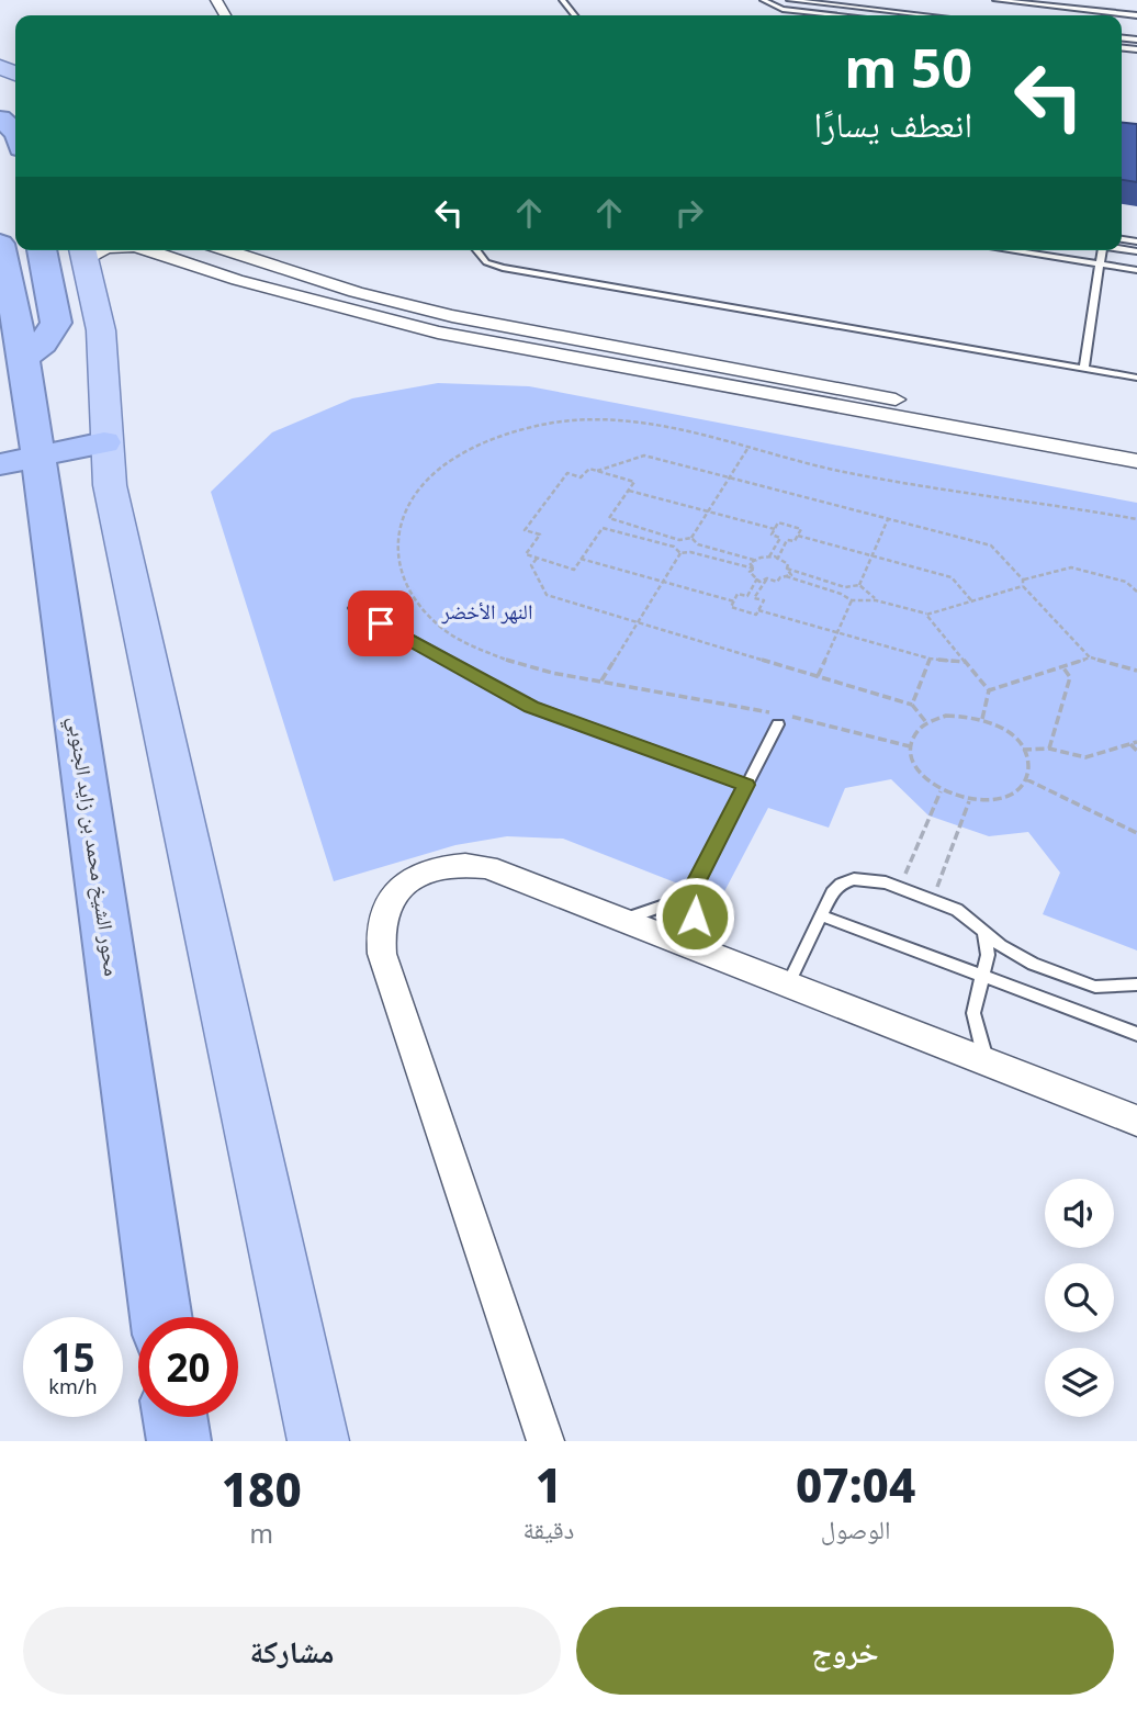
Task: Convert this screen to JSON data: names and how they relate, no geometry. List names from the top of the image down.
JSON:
{
  "streets": {
    "highway": ["محور الشيخ محمد بن زايد الجنوبي"]
  },
  "parks": ["النهر الأخضر"],
  "page": {
    "turn": ["50 m", "انعطف يسارًا"],
    "speed": "15 km/h",
    "limit": "20",
    "eta": [
      "07:04",
      "الوصول",
      "1",
      "دقيقة",
      "180",
      "m"
    ],
    "buttons": ["خروج", "مشاركة"]
  }
}
